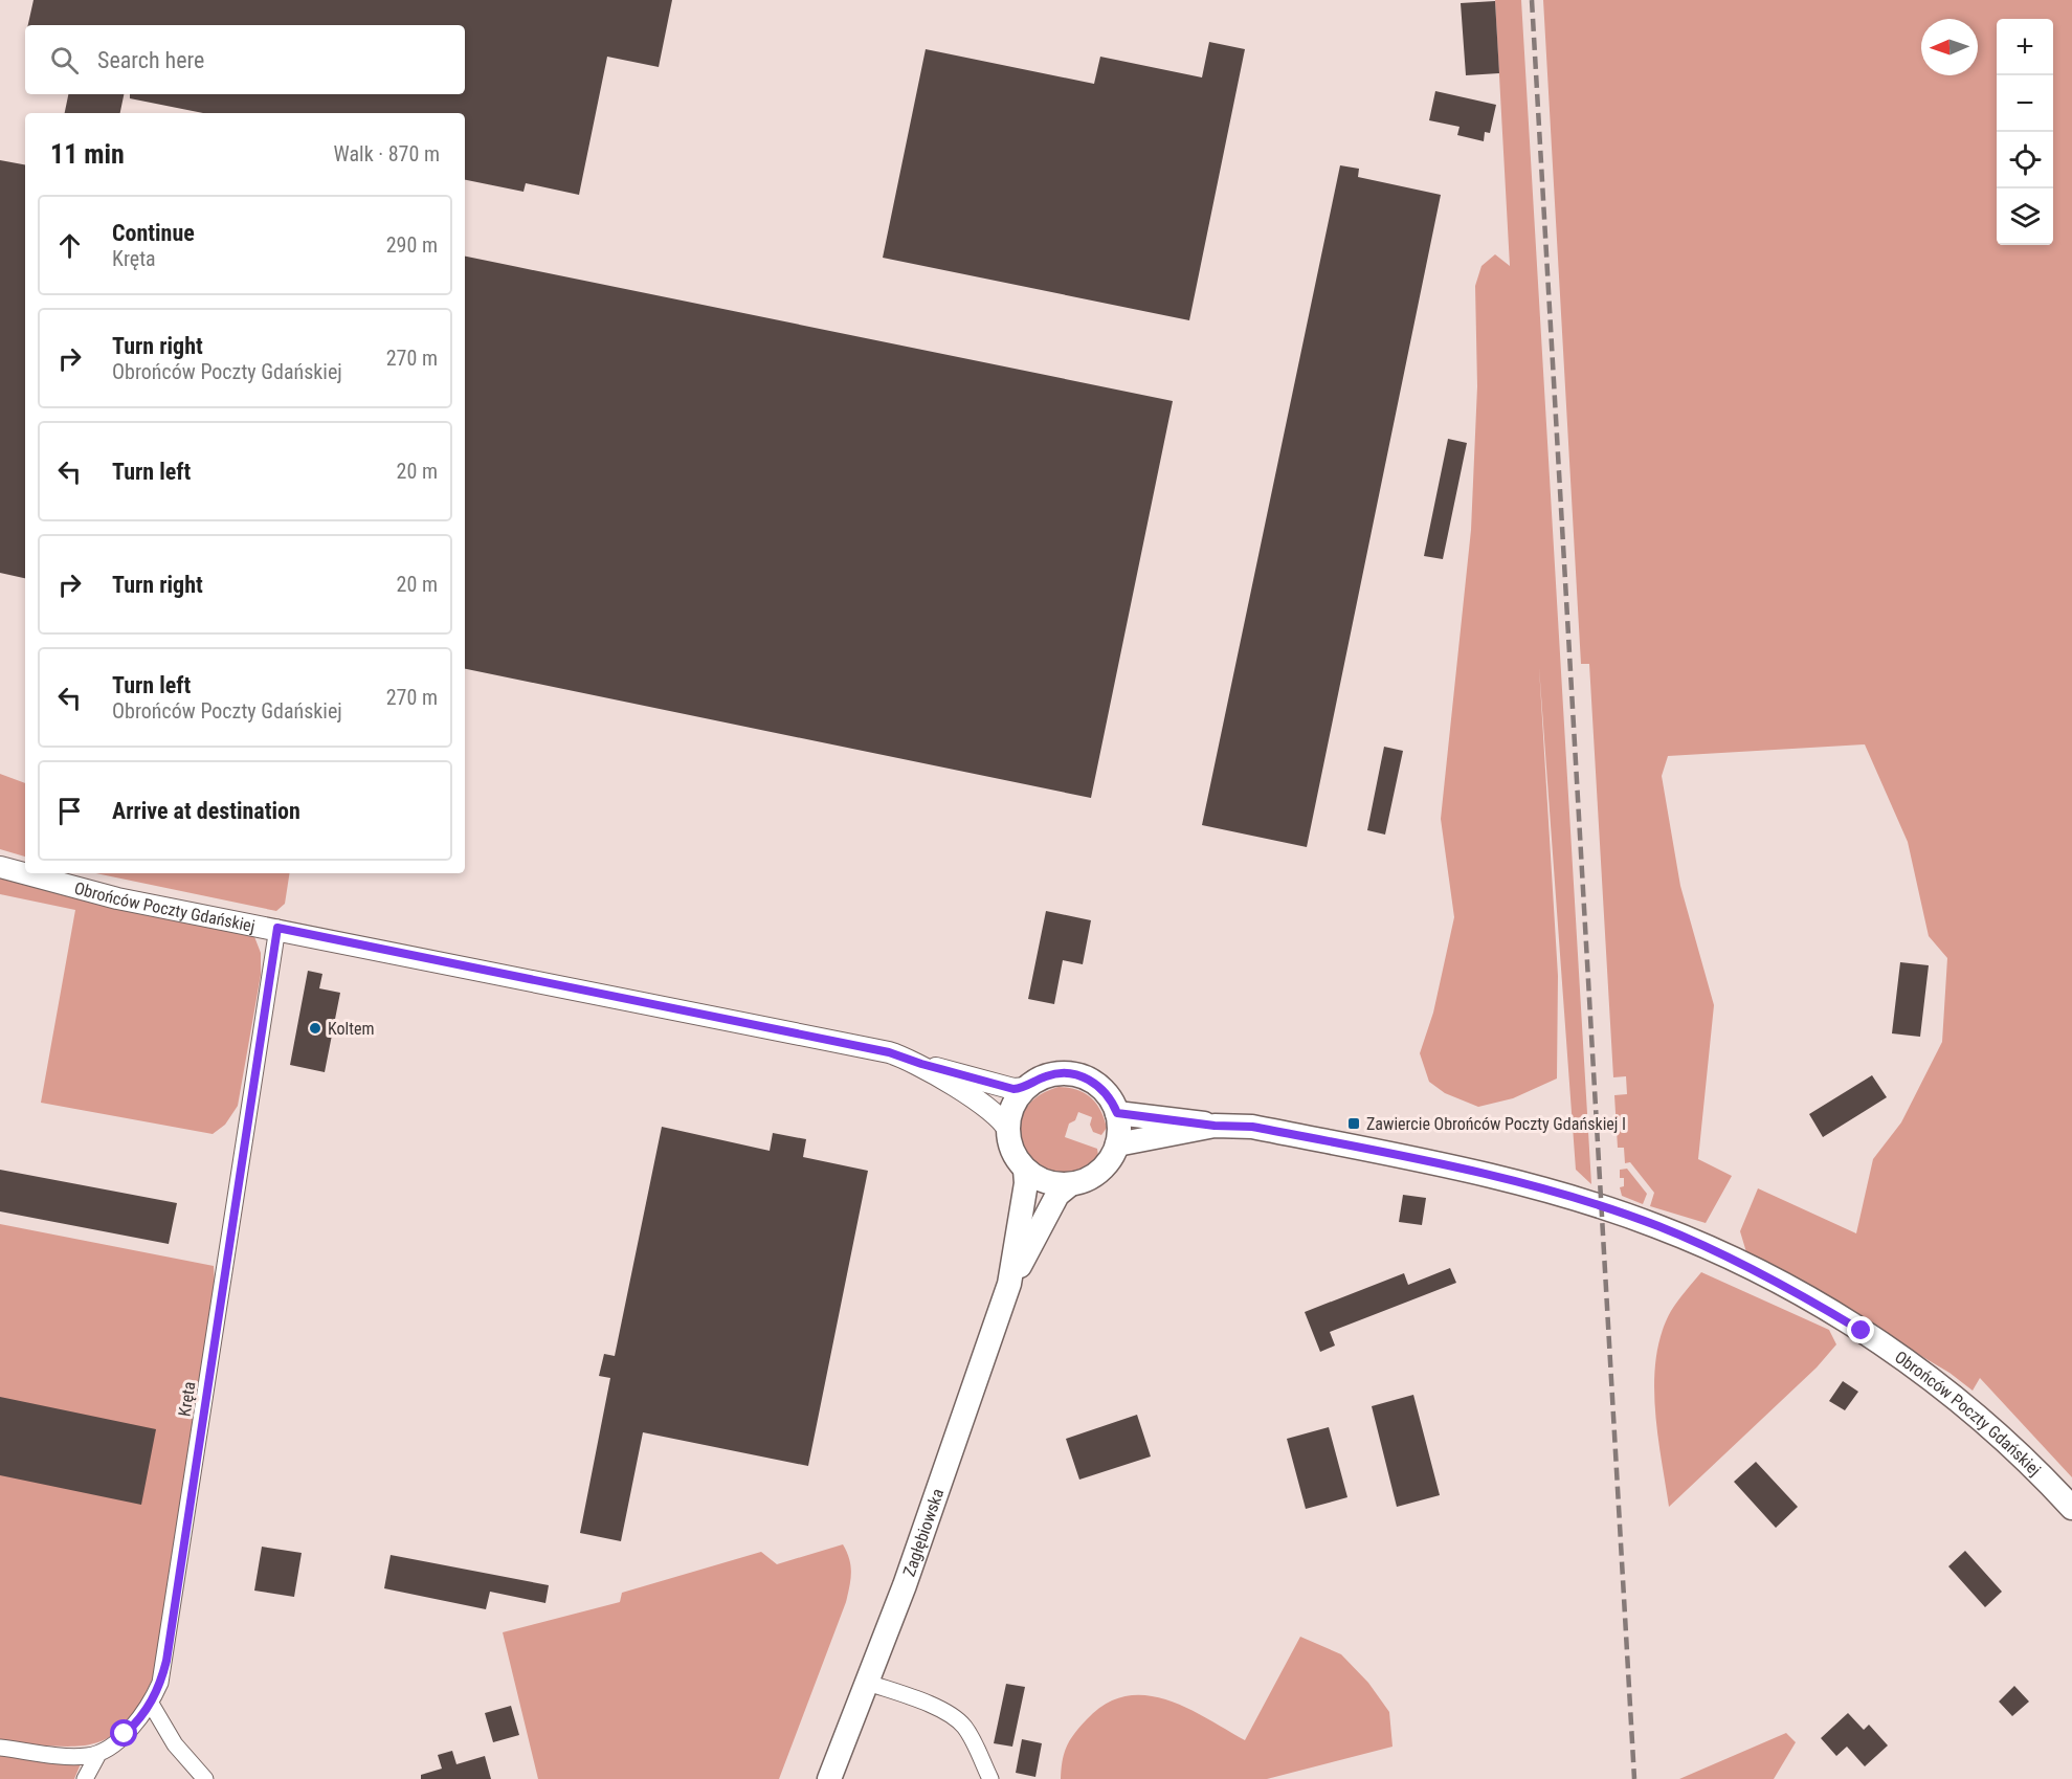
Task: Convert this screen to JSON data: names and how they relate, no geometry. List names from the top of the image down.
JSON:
{
  "streets": {
    "main road": ["Obrońców Poczty Gdańskiej", "Zagłębiowska"],
    "street": ["Kręta"]
  },
  "crossings": [
    ["Obrońców Poczty Gdańskiej", "Kręta"],
    ["Obrońców Poczty Gdańskiej", "Zagłębiowska"]
  ],
  "places": {
    "other": ["Koltem"],
    "transit": ["Zawiercie Obrońców Poczty Gdańskiej I"]
  },
  "north": "left",
  "page": {
    "map_buttons": ["+", "−"],
    "search": "Search here",
    "heading": ["11 min", "Walk · 870 m"],
    "list": [
      ["Continue", "Kręta", "290 m"],
      ["Turn right", "Obrońców Poczty Gdańskiej", "270 m"],
      ["Turn left", "20 m"],
      ["Turn right", "20 m"],
      ["Turn left", "Obrońców Poczty Gdańskiej", "270 m"],
      "Arrive at destination"
    ]
  }
}
